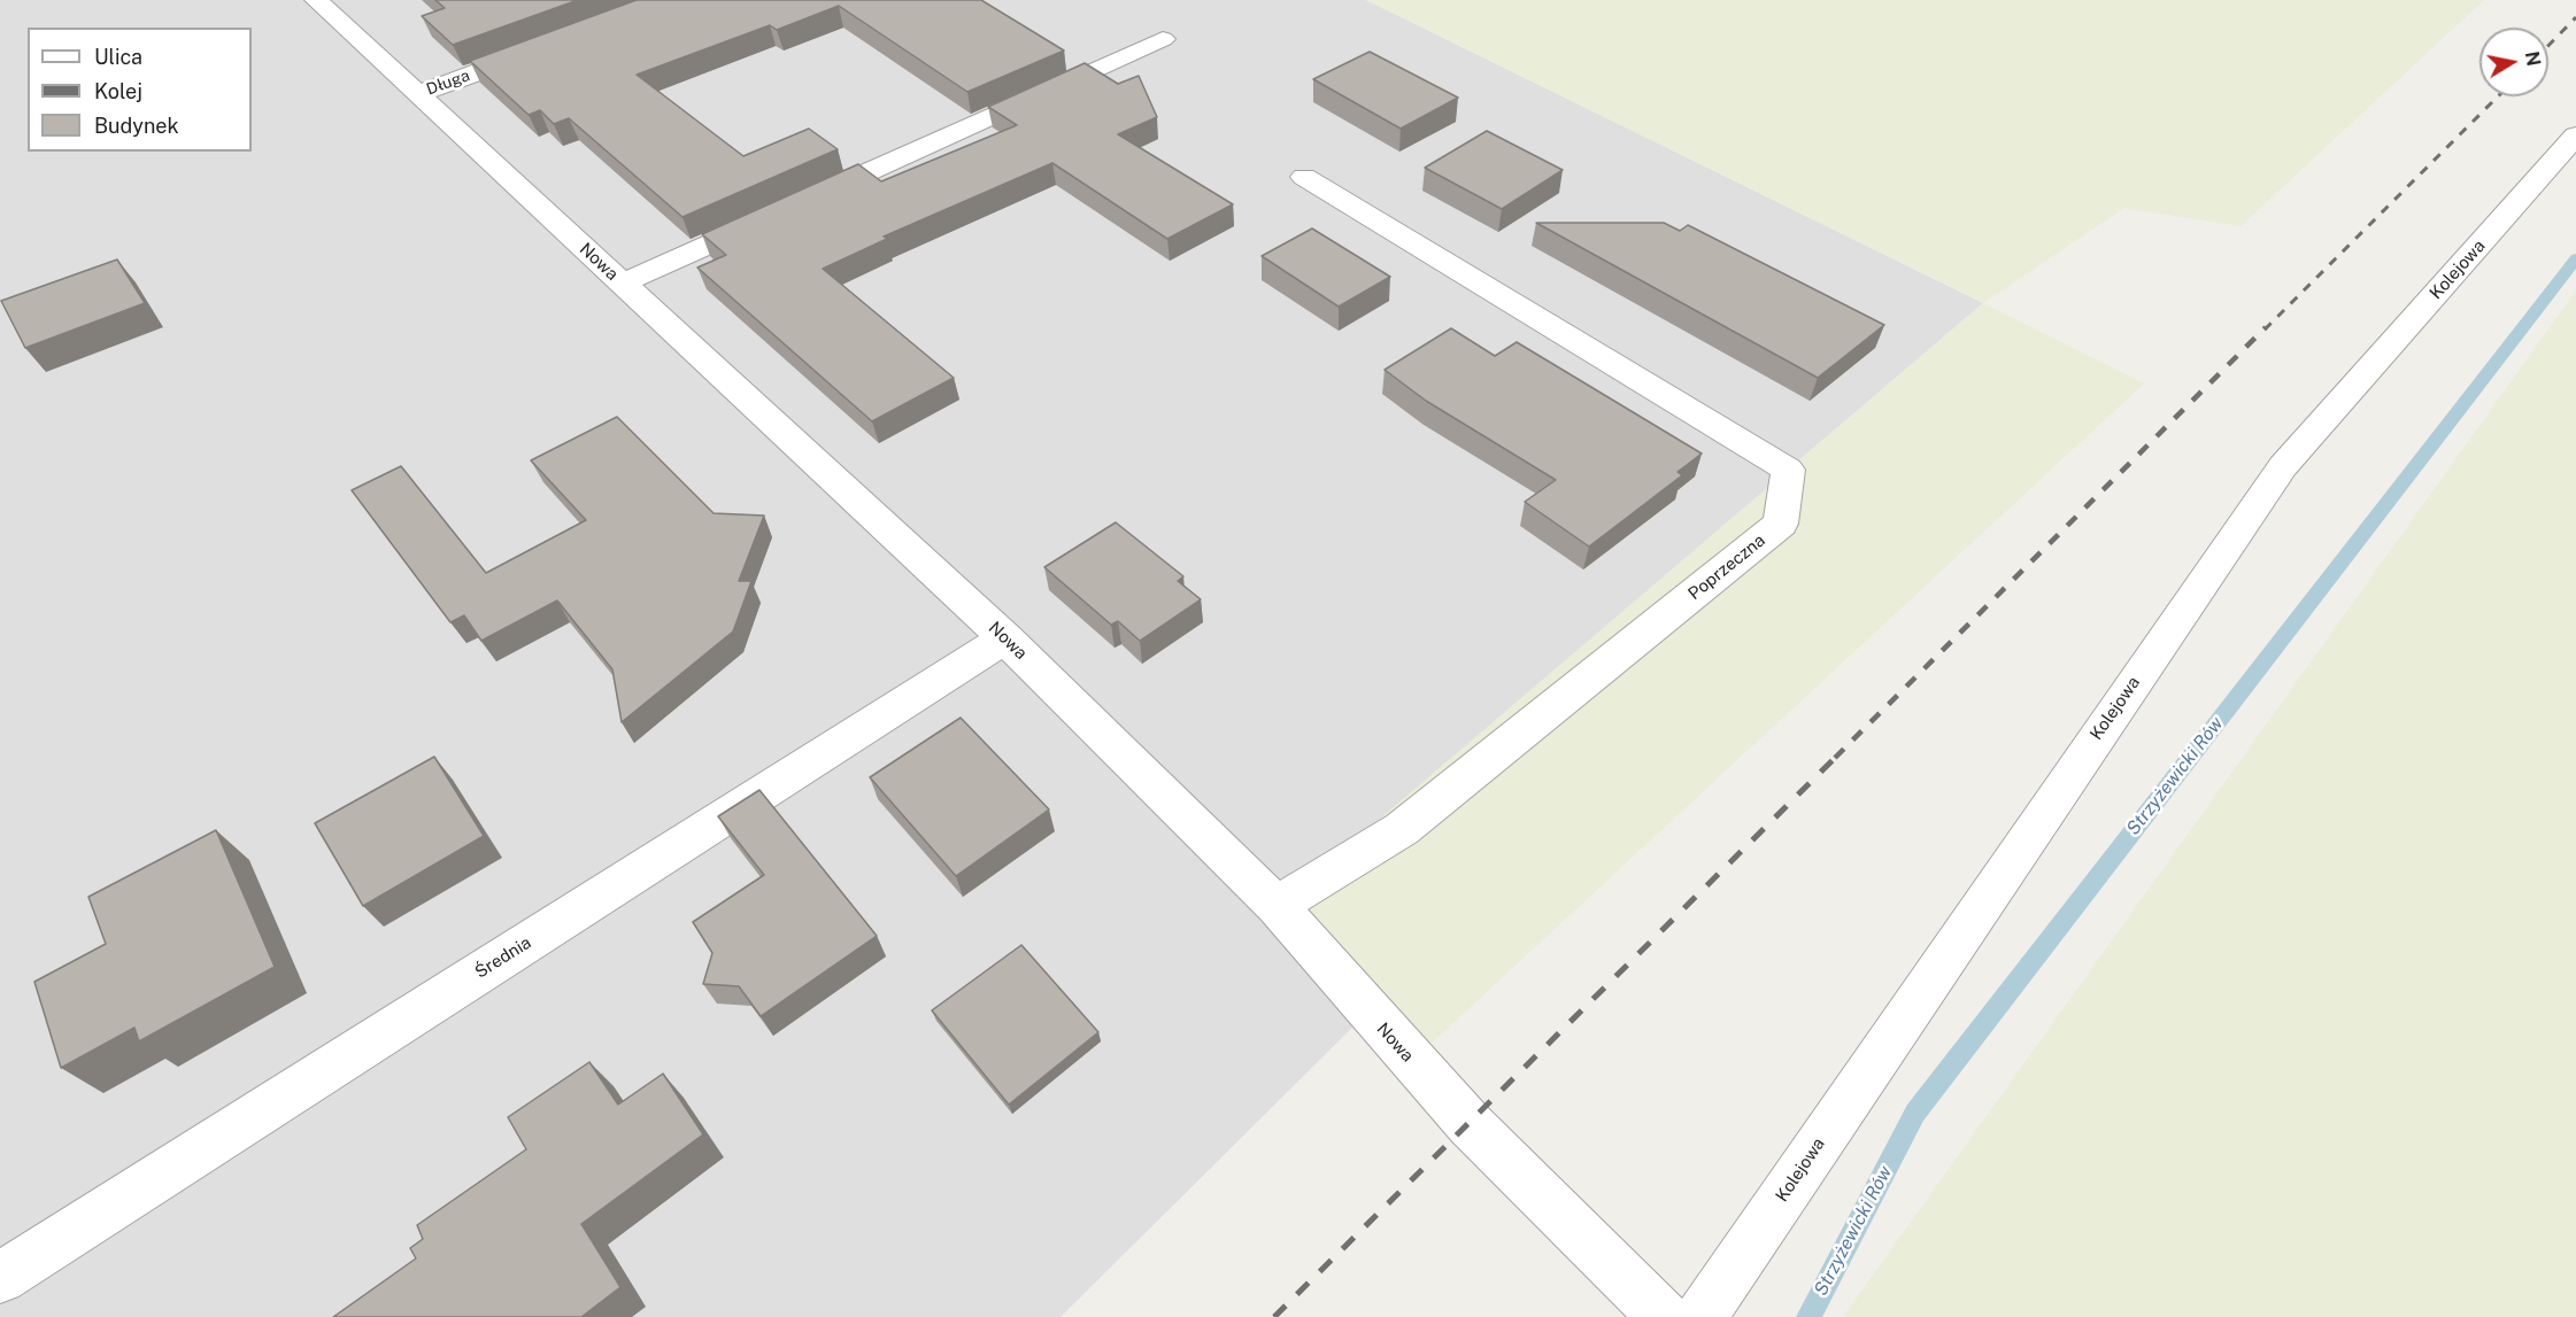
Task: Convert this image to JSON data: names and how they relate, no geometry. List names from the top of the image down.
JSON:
{
  "streets": {
    "street": [
      "Długa",
      "Nowa",
      "Kolejowa",
      "Poprzeczna",
      "Średnia"
    ]
  },
  "crossings": [
    ["Długa", "Nowa"],
    ["Nowa", "Poprzeczna"],
    ["Nowa", "Średnia"]
  ],
  "water": ["Strzyżewicki Rów"],
  "legend": ["Ulica", "Kolej", "Budynek"],
  "north": "right"
}
